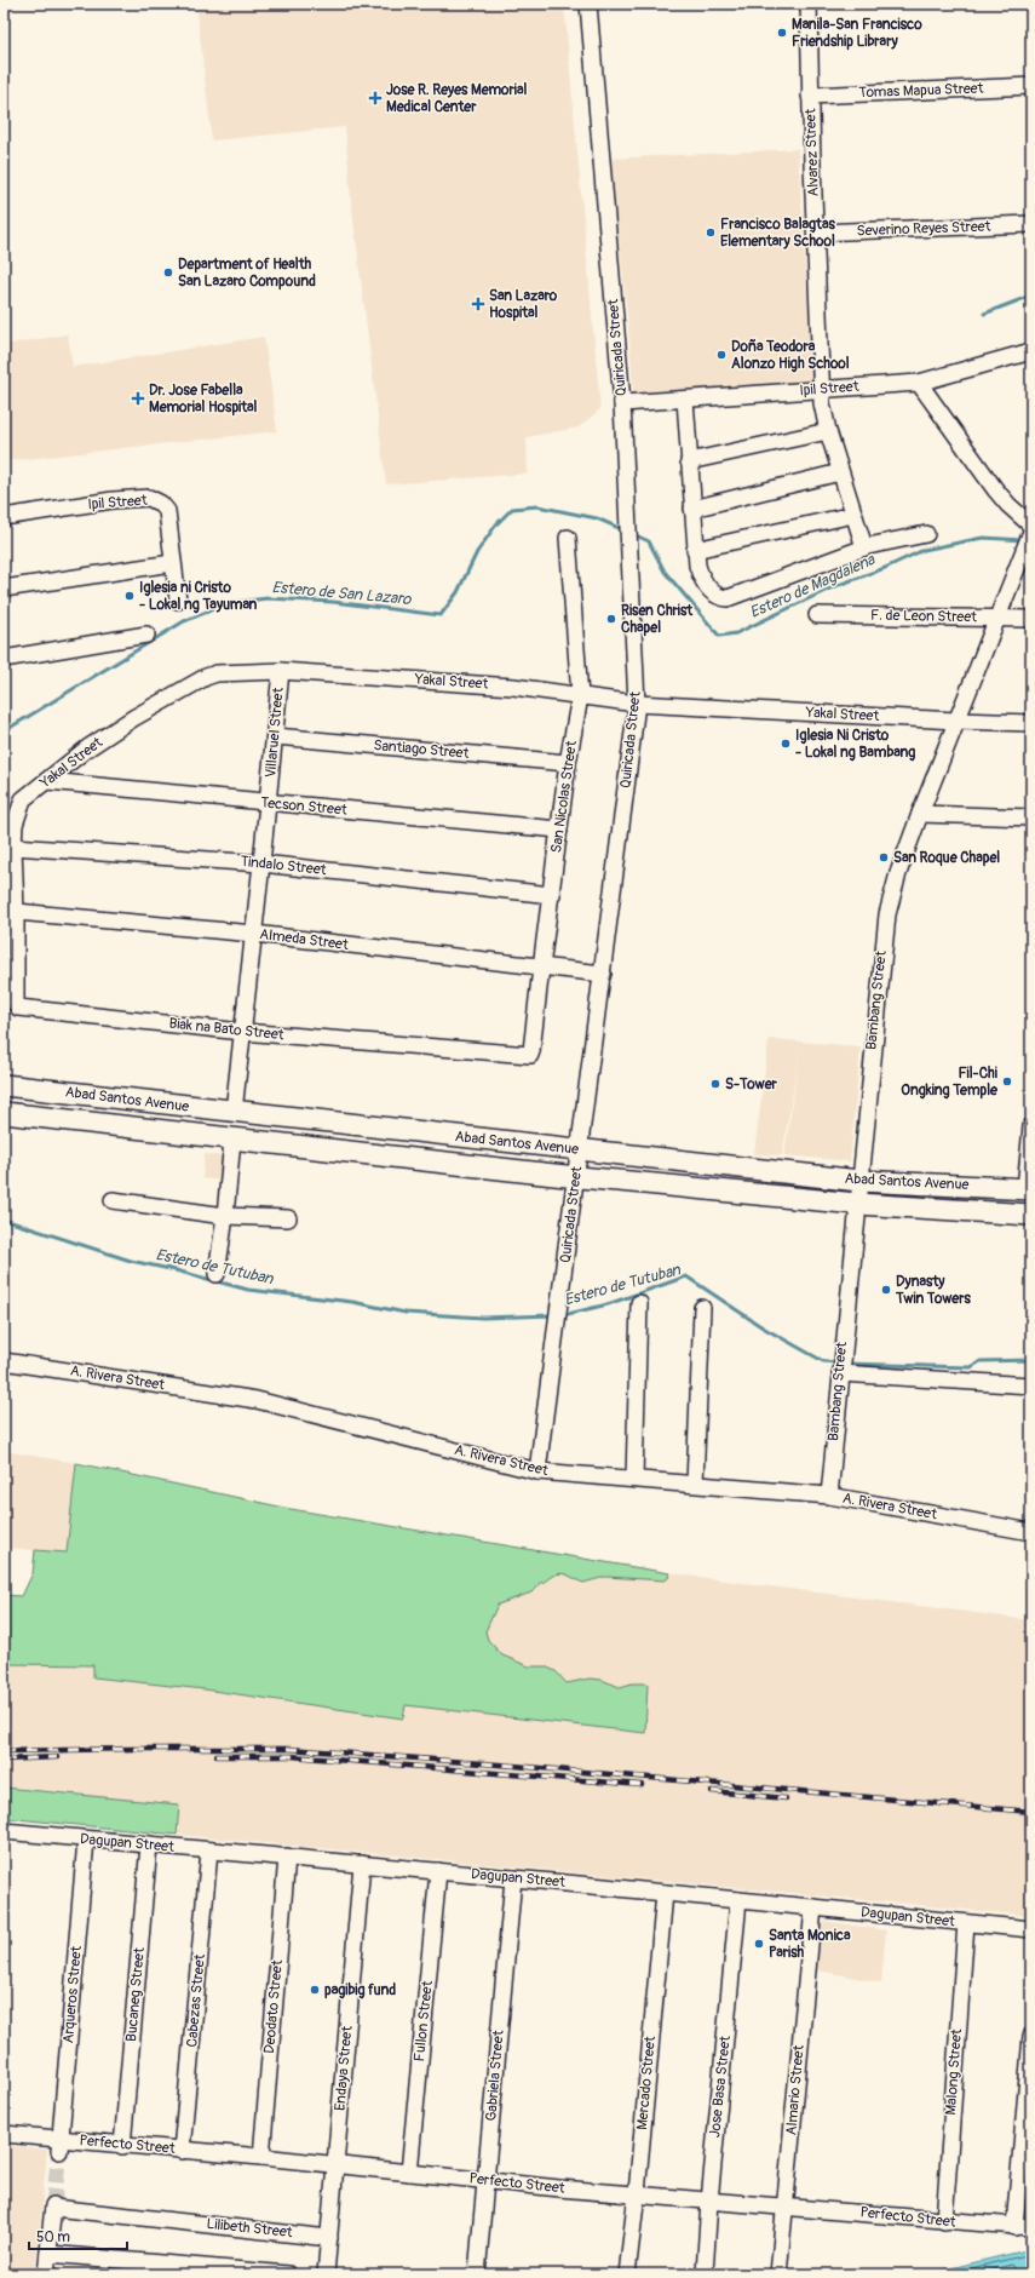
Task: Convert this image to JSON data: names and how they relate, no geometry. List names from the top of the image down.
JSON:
{
  "streets": {
    "main road": ["Abad Santos Avenue"],
    "street": [
      "Tomas Mapua Street",
      "Alvarez Street",
      "Severino Reyes Street",
      "Quiricada Street",
      "Ipil Street",
      "F. de Leon Street",
      "Yakal Street",
      "Villaruel Street",
      "Santiago Street",
      "San Nicolas Street",
      "Tecson Street",
      "Tindalo Street",
      "Almeda Street",
      "Bambang Street",
      "Biak na Bato Street",
      "A. Rivera Street",
      "Dagupan Street",
      "Arqueros Street",
      "Bucaneg Street",
      "Cabezas Street",
      "Deodato Street",
      "Fullon Street",
      "Endaya Street",
      "Malong Street",
      "Gabriela Street",
      "Mercado Street",
      "Jose Basa Street",
      "Almario Street",
      "Perfecto Street",
      "Lilibeth Street"
    ]
  },
  "crossings": [
    ["Tomas Mapua Street", "Alvarez Street"],
    ["Alvarez Street", "Severino Reyes Street"],
    ["Alvarez Street", "Ipil Street"],
    ["Quiricada Street", "Ipil Street"],
    ["Quiricada Street", "Yakal Street"],
    ["Quiricada Street", "Almeda Street"],
    ["Quiricada Street", "Abad Santos Avenue"],
    ["Quiricada Street", "A. Rivera Street"],
    ["F. de Leon Street", "Bambang Street"],
    ["Yakal Street", "Villaruel Street"],
    ["Yakal Street", "San Nicolas Street"],
    ["Yakal Street", "Tecson Street"],
    ["Yakal Street", "Tindalo Street"],
    ["Yakal Street", "Almeda Street"],
    ["Yakal Street", "Bambang Street"],
    ["Yakal Street", "Biak na Bato Street"],
    ["Villaruel Street", "Santiago Street"],
    ["Villaruel Street", "Tecson Street"],
    ["Villaruel Street", "Tindalo Street"],
    ["Villaruel Street", "Almeda Street"],
    ["Villaruel Street", "Biak na Bato Street"],
    ["Villaruel Street", "Abad Santos Avenue"],
    ["Santiago Street", "San Nicolas Street"],
    ["San Nicolas Street", "Tecson Street"],
    ["San Nicolas Street", "Tindalo Street"],
    ["San Nicolas Street", "Almeda Street"],
    ["San Nicolas Street", "Biak na Bato Street"],
    ["Almeda Street", "Biak na Bato Street"],
    ["Bambang Street", "Abad Santos Avenue"],
    ["Bambang Street", "A. Rivera Street"],
    ["Dagupan Street", "Arqueros Street"],
    ["Dagupan Street", "Bucaneg Street"],
    ["Dagupan Street", "Cabezas Street"],
    ["Dagupan Street", "Deodato Street"],
    ["Dagupan Street", "Fullon Street"],
    ["Dagupan Street", "Endaya Street"],
    ["Dagupan Street", "Malong Street"],
    ["Dagupan Street", "Gabriela Street"],
    ["Dagupan Street", "Mercado Street"],
    ["Dagupan Street", "Jose Basa Street"],
    ["Dagupan Street", "Almario Street"],
    ["Arqueros Street", "Perfecto Street"],
    ["Bucaneg Street", "Perfecto Street"],
    ["Cabezas Street", "Perfecto Street"],
    ["Deodato Street", "Perfecto Street"],
    ["Fullon Street", "Perfecto Street"],
    ["Endaya Street", "Perfecto Street"],
    ["Endaya Street", "Lilibeth Street"],
    ["Malong Street", "Perfecto Street"],
    ["Gabriela Street", "Perfecto Street"],
    ["Mercado Street", "Perfecto Street"],
    ["Jose Basa Street", "Perfecto Street"],
    ["Almario Street", "Perfecto Street"]
  ],
  "water": ["Estero de Magdalena", "Estero de San Lazaro", "Estero de Tutuban"],
  "places": {
    "other": [
      "Manila-San Francisco Friendship Library",
      "Francisco Balagtas Elementary School",
      "Department of Health San Lazaro Compound",
      "Doña Teodora Alonzo High School",
      "Iglesia ni Cristo - Lokal ng Tayuman",
      "Risen Christ Chapel",
      "Iglesia Ni Cristo - Lokal ng Bambang",
      "San Roque Chapel",
      "Fil-Chi Ongking Temple",
      "S-Tower",
      "Dynasty Twin Towers",
      "Santa Monica Parish",
      "pagibig fund"
    ],
    "health": ["Jose R. Reyes Memorial Medical Center", "San Lazaro Hospital", "Dr. Jose Fabella Memorial Hospital"]
  },
  "scale_bar": "50 m"
}
